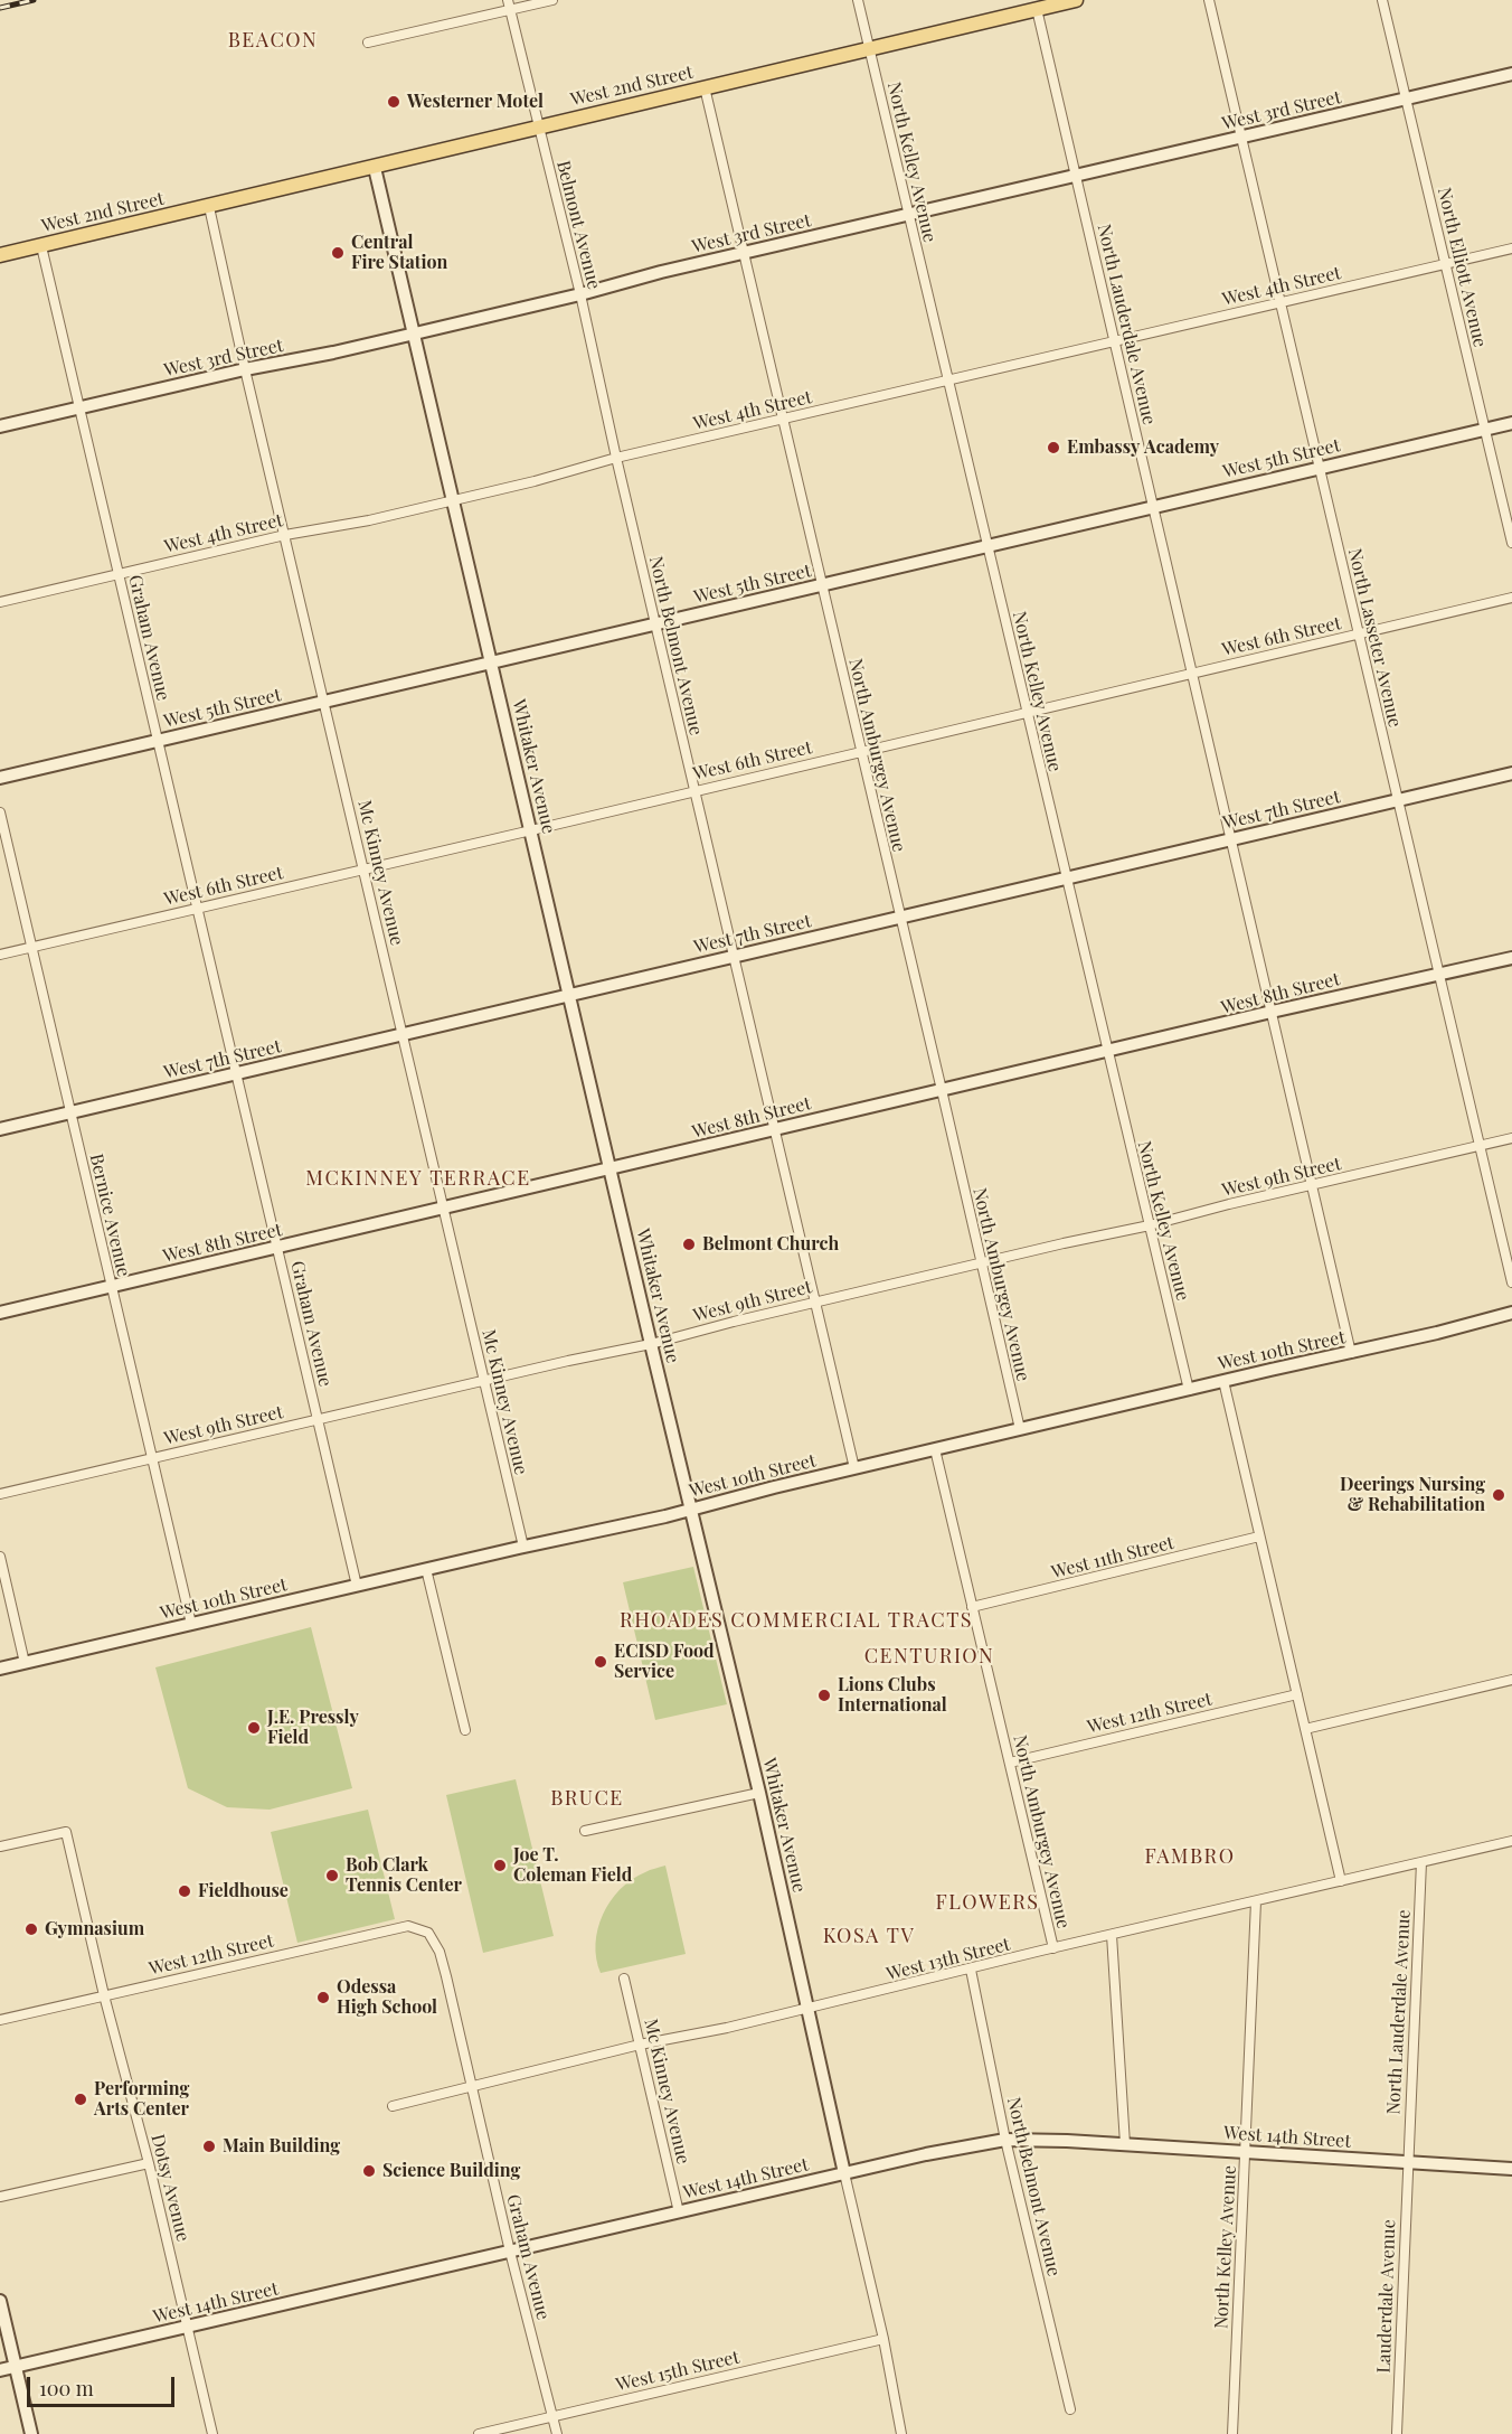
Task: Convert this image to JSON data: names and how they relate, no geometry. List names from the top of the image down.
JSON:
{
  "streets": {
    "main road": ["West 2nd Street"],
    "street": [
      "West 3rd Street",
      "North Kelley Avenue",
      "Belmont Avenue",
      "North Elliott Avenue",
      "West 4th Street",
      "North Lauderdale Avenue",
      "West 5th Street",
      "West 6th Street",
      "Graham Avenue",
      "North Lasseter Avenue",
      "North Belmont Avenue",
      "North Amburgey Avenue",
      "Whitaker Avenue",
      "West 7th Street",
      "Mc Kinney Avenue",
      "West 8th Street",
      "West 9th Street",
      "Bernice Avenue",
      "West 10th Street",
      "West 11th Street",
      "West 12th Street",
      "West 13th Street",
      "West 14th Street",
      "Dotsy Avenue",
      "Lauderdale Avenue",
      "West 15th Street"
    ]
  },
  "crossings": [
    ["West 2nd Street", "North Kelley Avenue"],
    ["West 2nd Street", "Belmont Avenue"],
    ["West 2nd Street", "North Lauderdale Avenue"],
    ["West 2nd Street", "Graham Avenue"],
    ["West 2nd Street", "North Amburgey Avenue"],
    ["West 2nd Street", "Whitaker Avenue"],
    ["West 2nd Street", "Mc Kinney Avenue"],
    ["West 3rd Street", "North Kelley Avenue"],
    ["West 3rd Street", "Belmont Avenue"],
    ["West 3rd Street", "North Elliott Avenue"],
    ["West 3rd Street", "North Lauderdale Avenue"],
    ["West 3rd Street", "Graham Avenue"],
    ["West 3rd Street", "North Lasseter Avenue"],
    ["West 3rd Street", "North Amburgey Avenue"],
    ["West 3rd Street", "Whitaker Avenue"],
    ["West 3rd Street", "Mc Kinney Avenue"],
    ["North Kelley Avenue", "West 4th Street"],
    ["North Kelley Avenue", "West 5th Street"],
    ["North Kelley Avenue", "West 6th Street"],
    ["North Kelley Avenue", "West 7th Street"],
    ["North Kelley Avenue", "West 8th Street"],
    ["North Kelley Avenue", "West 9th Street"],
    ["North Kelley Avenue", "West 10th Street"],
    ["North Kelley Avenue", "West 13th Street"],
    ["North Kelley Avenue", "West 14th Street"],
    ["Belmont Avenue", "West 4th Street"],
    ["Belmont Avenue", "North Belmont Avenue"],
    ["North Elliott Avenue", "West 4th Street"],
    ["North Elliott Avenue", "West 5th Street"],
    ["West 4th Street", "North Lauderdale Avenue"],
    ["West 4th Street", "Graham Avenue"],
    ["West 4th Street", "North Lasseter Avenue"],
    ["West 4th Street", "North Belmont Avenue"],
    ["West 4th Street", "North Amburgey Avenue"],
    ["West 4th Street", "Whitaker Avenue"],
    ["West 4th Street", "Mc Kinney Avenue"],
    ["North Lauderdale Avenue", "West 5th Street"],
    ["North Lauderdale Avenue", "West 6th Street"],
    ["North Lauderdale Avenue", "West 7th Street"],
    ["North Lauderdale Avenue", "West 8th Street"],
    ["North Lauderdale Avenue", "West 9th Street"],
    ["North Lauderdale Avenue", "West 10th Street"],
    ["North Lauderdale Avenue", "West 13th Street"],
    ["North Lauderdale Avenue", "West 14th Street"],
    ["North Lauderdale Avenue", "Lauderdale Avenue"],
    ["West 5th Street", "Graham Avenue"],
    ["West 5th Street", "North Lasseter Avenue"],
    ["West 5th Street", "North Belmont Avenue"],
    ["West 5th Street", "North Amburgey Avenue"],
    ["West 5th Street", "Whitaker Avenue"],
    ["West 5th Street", "Mc Kinney Avenue"],
    ["West 6th Street", "Graham Avenue"],
    ["West 6th Street", "North Lasseter Avenue"],
    ["West 6th Street", "North Belmont Avenue"],
    ["West 6th Street", "North Amburgey Avenue"],
    ["West 6th Street", "Whitaker Avenue"],
    ["West 6th Street", "Mc Kinney Avenue"],
    ["West 6th Street", "Bernice Avenue"],
    ["Graham Avenue", "West 7th Street"],
    ["Graham Avenue", "West 8th Street"],
    ["Graham Avenue", "West 9th Street"],
    ["Graham Avenue", "West 10th Street"],
    ["Graham Avenue", "West 12th Street"],
    ["Graham Avenue", "West 13th Street"],
    ["Graham Avenue", "West 14th Street"],
    ["Graham Avenue", "West 15th Street"],
    ["North Lasseter Avenue", "West 7th Street"],
    ["North Lasseter Avenue", "West 8th Street"],
    ["North Lasseter Avenue", "West 9th Street"],
    ["North Belmont Avenue", "West 7th Street"],
    ["North Belmont Avenue", "West 8th Street"],
    ["North Belmont Avenue", "West 9th Street"],
    ["North Belmont Avenue", "West 10th Street"],
    ["North Belmont Avenue", "West 13th Street"],
    ["North Belmont Avenue", "West 14th Street"],
    ["North Amburgey Avenue", "West 7th Street"],
    ["North Amburgey Avenue", "West 8th Street"],
    ["North Amburgey Avenue", "West 9th Street"],
    ["North Amburgey Avenue", "West 10th Street"],
    ["North Amburgey Avenue", "West 11th Street"],
    ["North Amburgey Avenue", "West 12th Street"],
    ["North Amburgey Avenue", "West 13th Street"],
    ["Whitaker Avenue", "West 7th Street"],
    ["Whitaker Avenue", "West 8th Street"],
    ["Whitaker Avenue", "West 9th Street"],
    ["Whitaker Avenue", "West 10th Street"],
    ["Whitaker Avenue", "West 13th Street"],
    ["Whitaker Avenue", "West 14th Street"],
    ["Whitaker Avenue", "West 15th Street"],
    ["West 7th Street", "Mc Kinney Avenue"],
    ["West 7th Street", "Bernice Avenue"],
    ["Mc Kinney Avenue", "West 8th Street"],
    ["Mc Kinney Avenue", "West 9th Street"],
    ["Mc Kinney Avenue", "West 10th Street"],
    ["Mc Kinney Avenue", "West 13th Street"],
    ["Mc Kinney Avenue", "West 14th Street"],
    ["West 8th Street", "Bernice Avenue"],
    ["West 9th Street", "Bernice Avenue"],
    ["Bernice Avenue", "West 10th Street"],
    ["West 12th Street", "Dotsy Avenue"],
    ["West 14th Street", "Dotsy Avenue"],
    ["West 14th Street", "Lauderdale Avenue"]
  ],
  "districts": [
    "BEACON",
    "MCKINNEY TERRACE",
    "RHOADES COMMERCIAL TRACTS",
    "CENTURION",
    "BRUCE",
    "FAMBRO",
    "FLOWERS",
    "KOSA TV"
  ],
  "places": [
    "Westerner Motel",
    "Central Fire Station",
    "Embassy Academy",
    "Belmont Church",
    "Deerings Nursing & Rehabilitation",
    "ECISD Food Service",
    "Lions Clubs International",
    "J.E. Pressly Field",
    "Joe T. Coleman Field",
    "Bob Clark Tennis Center",
    "Fieldhouse",
    "Gymnasium",
    "Odessa High School",
    "Performing Arts Center",
    "Main Building",
    "Science Building"
  ],
  "scale_bar": "100 m"
}
